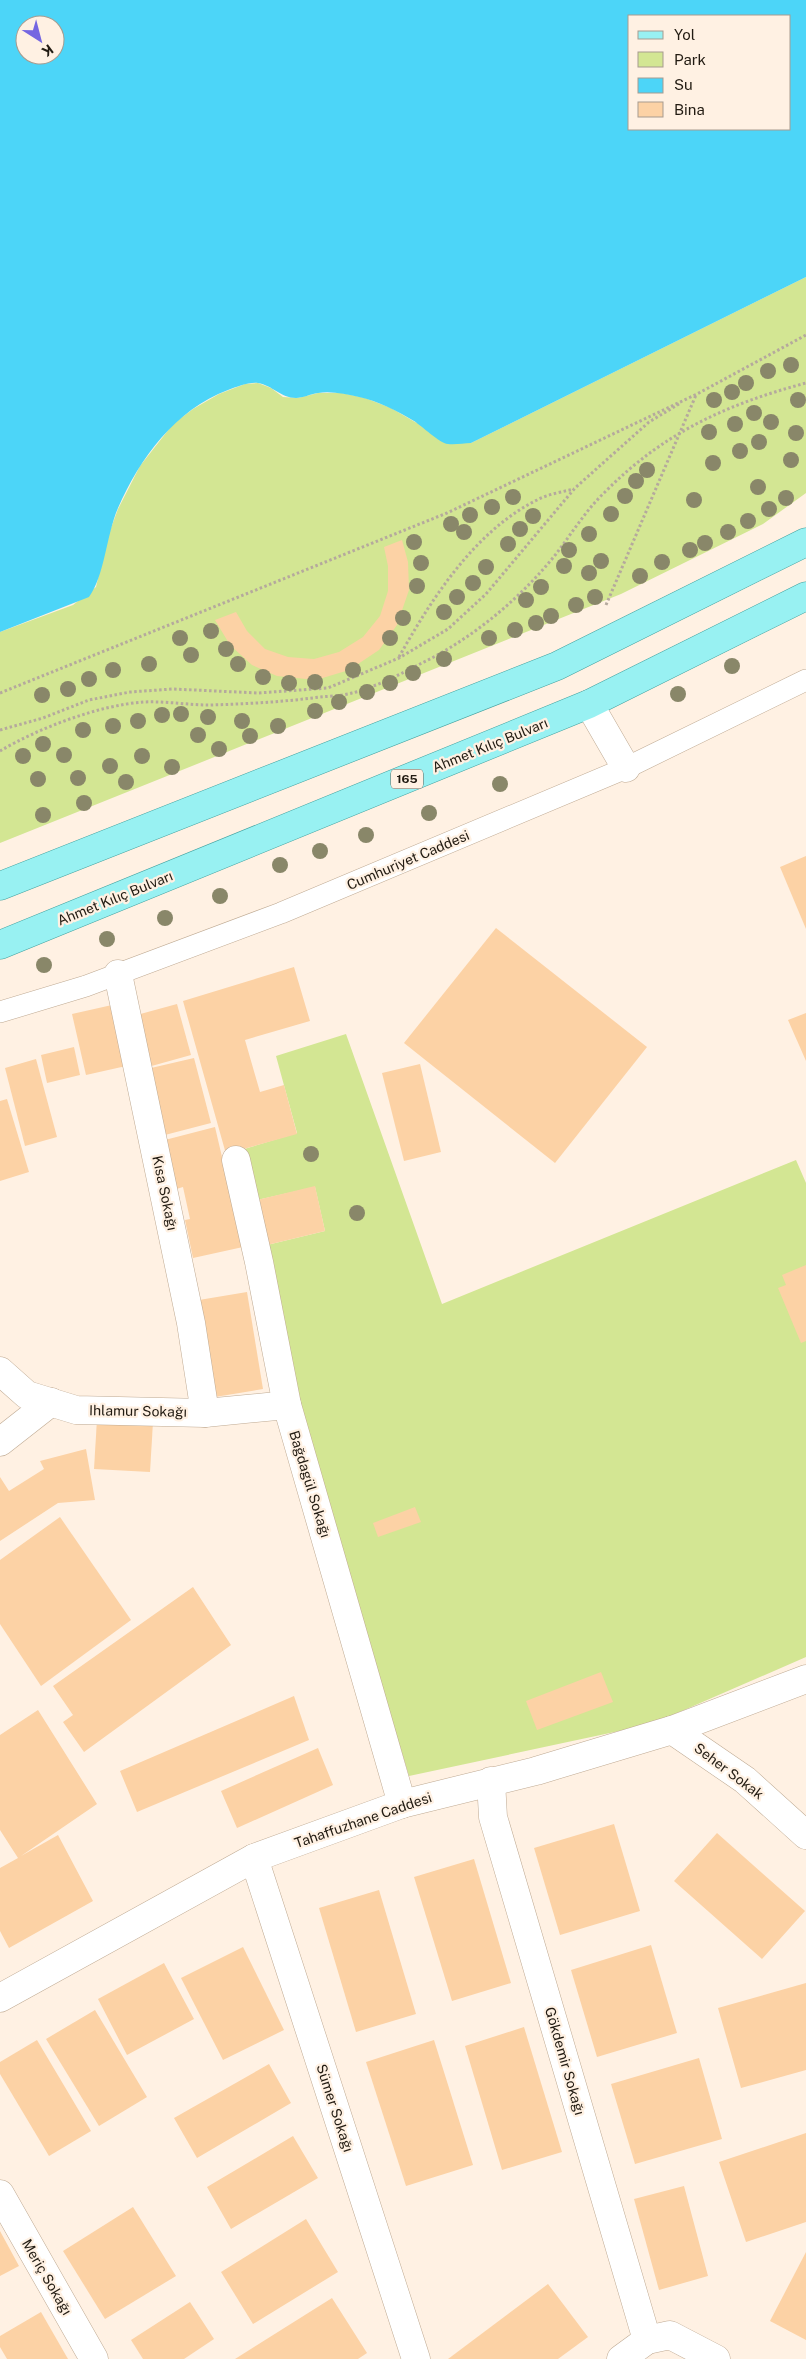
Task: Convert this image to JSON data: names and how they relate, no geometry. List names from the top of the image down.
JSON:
{
  "streets": {
    "main road": ["Ahmet Kılıç Bulvarı", "165"],
    "street": [
      "Cumhuriyet Caddesi",
      "Kısa Sokağı",
      "Ihlamur Sokağı",
      "Bağdagül Sokağı",
      "Seher Sokak",
      "Tahaffuzhane Caddesi",
      "Gökdemir Sokağı",
      "Sümer Sokağı",
      "Meriç Sokağı"
    ]
  },
  "crossings": [
    ["Cumhuriyet Caddesi", "Kısa Sokağı"],
    ["Kısa Sokağı", "Ihlamur Sokağı"],
    ["Ihlamur Sokağı", "Bağdagül Sokağı"],
    ["Bağdagül Sokağı", "Tahaffuzhane Caddesi"],
    ["Seher Sokak", "Tahaffuzhane Caddesi"],
    ["Tahaffuzhane Caddesi", "Gökdemir Sokağı"],
    ["Tahaffuzhane Caddesi", "Sümer Sokağı"]
  ],
  "legend": [
    "Yol",
    "Park",
    "Su",
    "Bina"
  ],
  "north": "bottom right"
}
